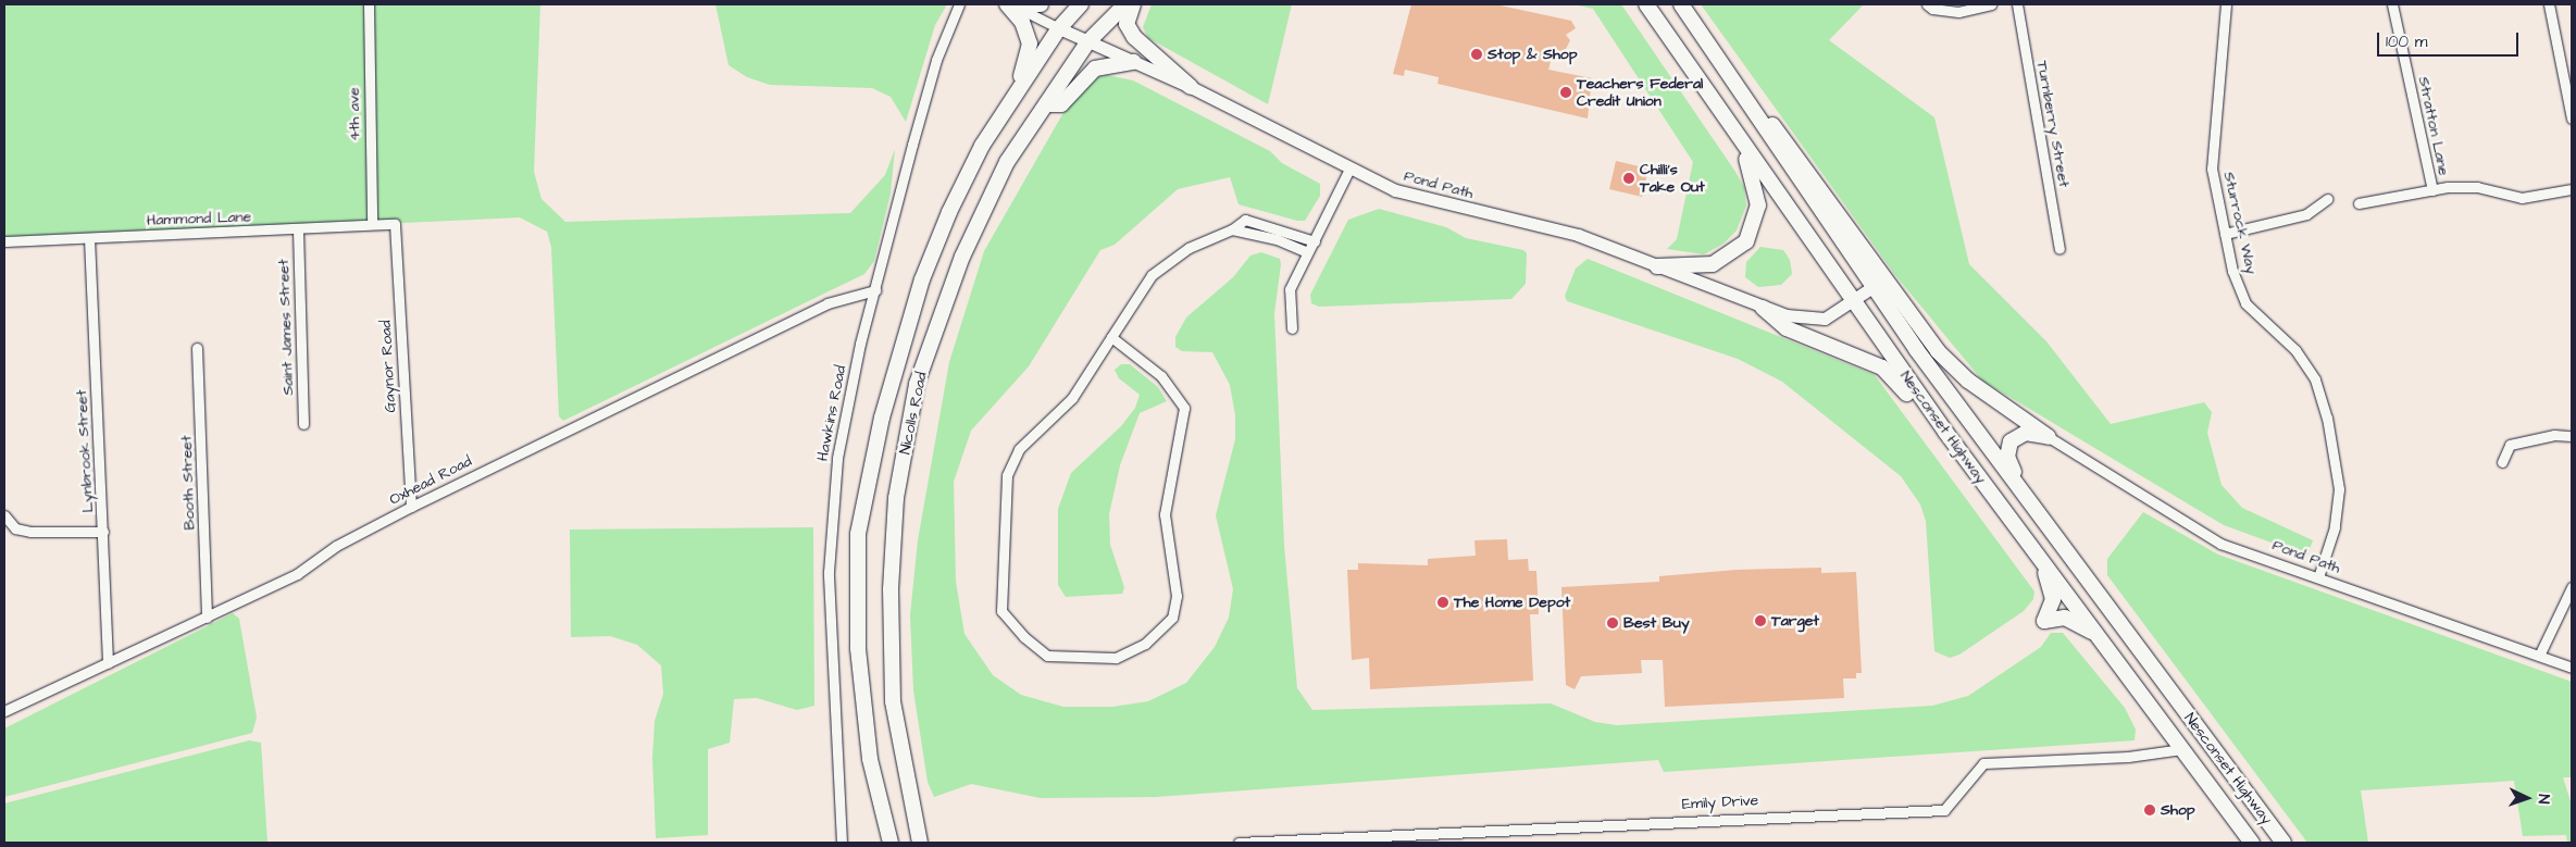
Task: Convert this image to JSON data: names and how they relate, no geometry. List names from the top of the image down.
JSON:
{
  "streets": {
    "highway": ["Nicolls Road", "Nesconset Highway"],
    "main road": ["Pond Path"],
    "street": [
      "4th ave",
      "Turnberry Street",
      "Stratton Lane",
      "Hammond Lane",
      "Sturrock Way",
      "Saint James Street",
      "Gaynor Road",
      "Hawkins Road",
      "Lynbrook Street",
      "Oxhead Road",
      "Booth Street",
      "Emily Drive"
    ]
  },
  "crossings": [
    ["4th ave", "Hammond Lane"],
    ["Pond Path", "Sturrock Way"],
    ["Pond Path", "Nicolls Road"],
    ["Pond Path", "Nesconset Highway"],
    ["Hammond Lane", "Saint James Street"],
    ["Hammond Lane", "Gaynor Road"],
    ["Hammond Lane", "Lynbrook Street"],
    ["Gaynor Road", "Oxhead Road"],
    ["Hawkins Road", "Oxhead Road"],
    ["Nesconset Highway", "Emily Drive"],
    ["Lynbrook Street", "Oxhead Road"],
    ["Oxhead Road", "Booth Street"]
  ],
  "places": [
    "Stop & Shop",
    "Teachers Federal Credit Union",
    "Chilli's Take Out",
    "The Home Depot",
    "Target",
    "Best Buy",
    "Shop"
  ],
  "scale_bar": "100 m",
  "north": "right"
}
